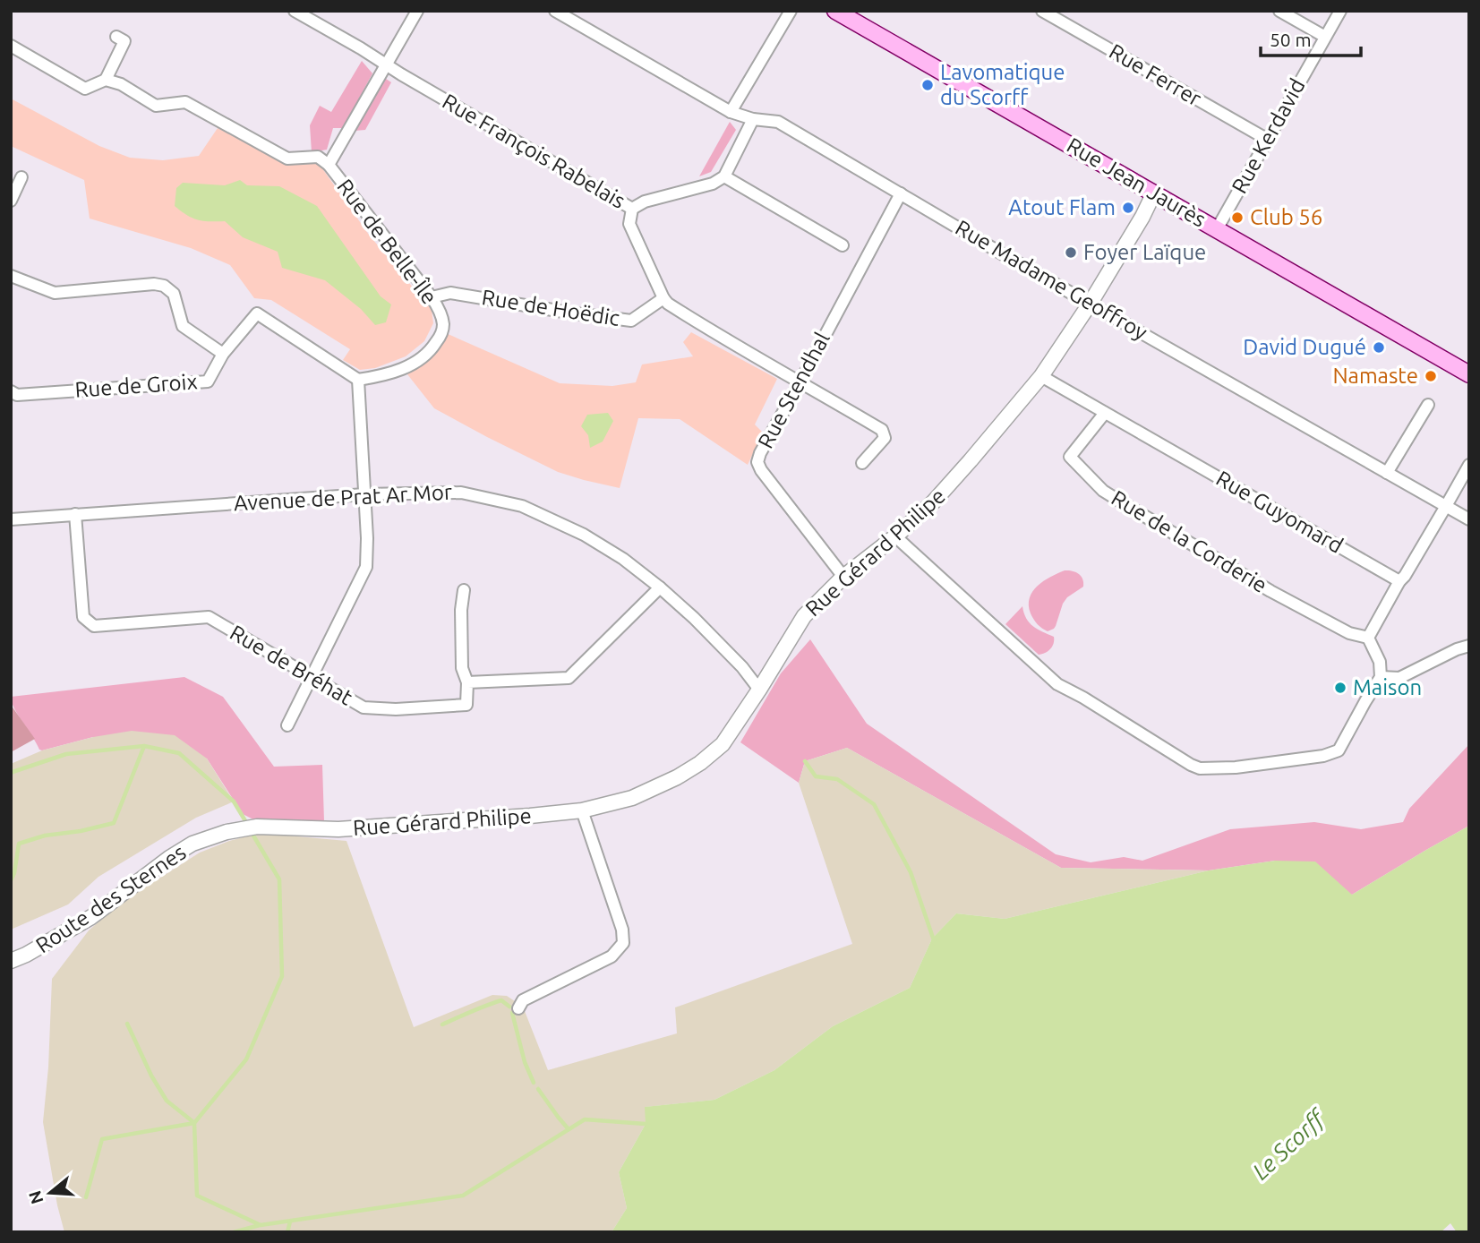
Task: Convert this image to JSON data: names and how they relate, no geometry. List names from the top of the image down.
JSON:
{
  "streets": {
    "main road": ["Rue Jean Jaurès"],
    "street": [
      "Rue Ferrer",
      "Rue Kerdavid",
      "Rue François Rabelais",
      "Rue de Belle-Île",
      "Rue Madame Geoffroy",
      "Rue de Hoëdic",
      "Rue de Groix",
      "Rue Stendhal",
      "Avenue de Prat Ar Mor",
      "Rue Guyomard",
      "Rue de la Corderie",
      "Rue Gérard Philipe",
      "Rue de Bréhat",
      "Route des Sternes"
    ]
  },
  "crossings": [
    ["Rue Ferrer", "Rue Kerdavid"],
    ["Rue Kerdavid", "Rue Jean Jaurès"],
    ["Rue François Rabelais", "Rue de Belle-Île"],
    ["Rue Jean Jaurès", "Rue Gérard Philipe"],
    ["Rue de Belle-Île", "Rue de Hoëdic"],
    ["Rue de Belle-Île", "Rue de Groix"],
    ["Rue Madame Geoffroy", "Rue Stendhal"],
    ["Rue Madame Geoffroy", "Rue Gérard Philipe"],
    ["Rue Stendhal", "Rue Gérard Philipe"],
    ["Avenue de Prat Ar Mor", "Rue Gérard Philipe"],
    ["Avenue de Prat Ar Mor", "Rue de Bréhat"],
    ["Rue Guyomard", "Rue de la Corderie"],
    ["Rue Guyomard", "Rue Gérard Philipe"],
    ["Rue Gérard Philipe", "Route des Sternes"]
  ],
  "water": ["Le Scorff"],
  "places": [
    "Lavomatique du Scorff",
    "Atout Flam",
    "Club 56",
    "Foyer Laïque",
    "David Dugué",
    "Namaste",
    "Maison"
  ],
  "scale_bar": "50 m",
  "north": "left"
}
